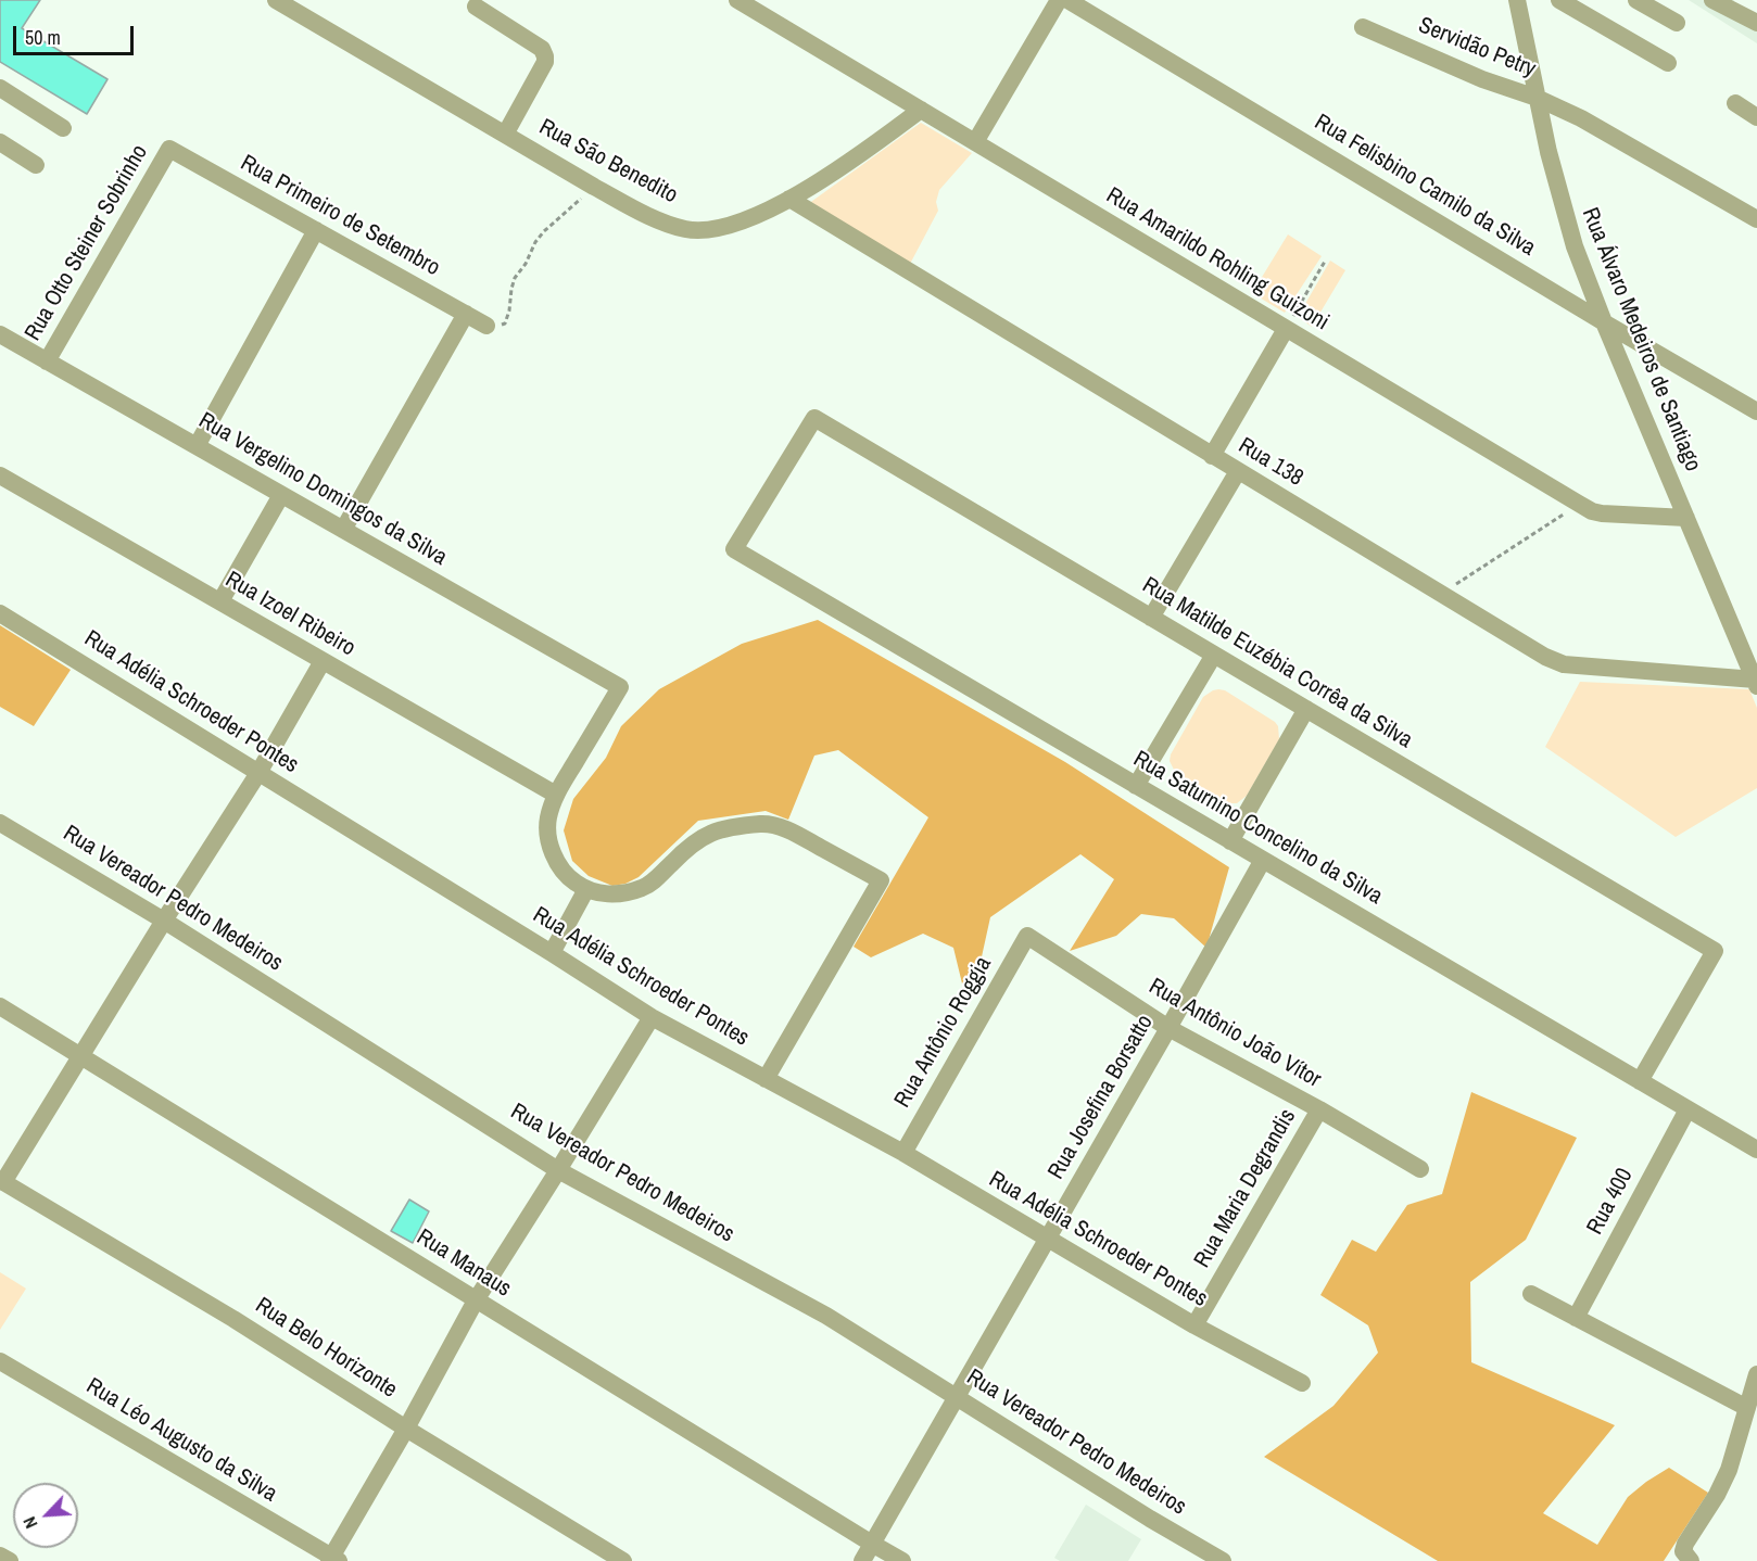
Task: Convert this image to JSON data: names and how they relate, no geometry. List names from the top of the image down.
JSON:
{
  "streets": {
    "street": [
      "Servidão Petry",
      "Rua São Benedito",
      "Rua Felisbino Camilo da Silva",
      "Rua Primeiro de Setembro",
      "Rua Otto Steiner Sobrinho",
      "Rua Amarildo Rohling Guizoni",
      "Rua Álvaro Medeiros de Santiago",
      "Rua 138",
      "Rua Vergelino Domingos da Silva",
      "Rua Izoel Ribeiro",
      "Rua Matilde Euzébia Corrêa da Silva",
      "Rua Adélia Schroeder Pontes",
      "Rua Saturnino Concelino da Silva",
      "Rua Vereador Pedro Medeiros",
      "Rua Antônio Roggia",
      "Rua Antônio João Vítor",
      "Rua Josefina Borsatto",
      "Rua Maria Degrandis",
      "Rua 400",
      "Rua Manaus",
      "Rua Belo Horizonte",
      "Rua Léo Augusto da Silva"
    ]
  },
  "crossings": [
    ["Servidão Petry", "Rua Álvaro Medeiros de Santiago"],
    ["Rua São Benedito", "Rua Amarildo Rohling Guizoni"],
    ["Rua São Benedito", "Rua 138"],
    ["Rua Felisbino Camilo da Silva", "Rua Álvaro Medeiros de Santiago"],
    ["Rua Primeiro de Setembro", "Rua Otto Steiner Sobrinho"],
    ["Rua Otto Steiner Sobrinho", "Rua Vergelino Domingos da Silva"],
    ["Rua Amarildo Rohling Guizoni", "Rua Álvaro Medeiros de Santiago"],
    ["Rua Álvaro Medeiros de Santiago", "Rua 138"],
    ["Rua Vergelino Domingos da Silva", "Rua Izoel Ribeiro"],
    ["Rua Matilde Euzébia Corrêa da Silva", "Rua Saturnino Concelino da Silva"],
    ["Rua Adélia Schroeder Pontes", "Rua Antônio Roggia"],
    ["Rua Adélia Schroeder Pontes", "Rua Josefina Borsatto"],
    ["Rua Adélia Schroeder Pontes", "Rua Maria Degrandis"],
    ["Rua Saturnino Concelino da Silva", "Rua Josefina Borsatto"],
    ["Rua Saturnino Concelino da Silva", "Rua 400"],
    ["Rua Vereador Pedro Medeiros", "Rua Josefina Borsatto"],
    ["Rua Antônio Roggia", "Rua Antônio João Vítor"],
    ["Rua Antônio João Vítor", "Rua Josefina Borsatto"],
    ["Rua Antônio João Vítor", "Rua Maria Degrandis"],
    ["Rua Josefina Borsatto", "Rua Manaus"]
  ],
  "scale_bar": "50 m",
  "north": "bottom left"
}
